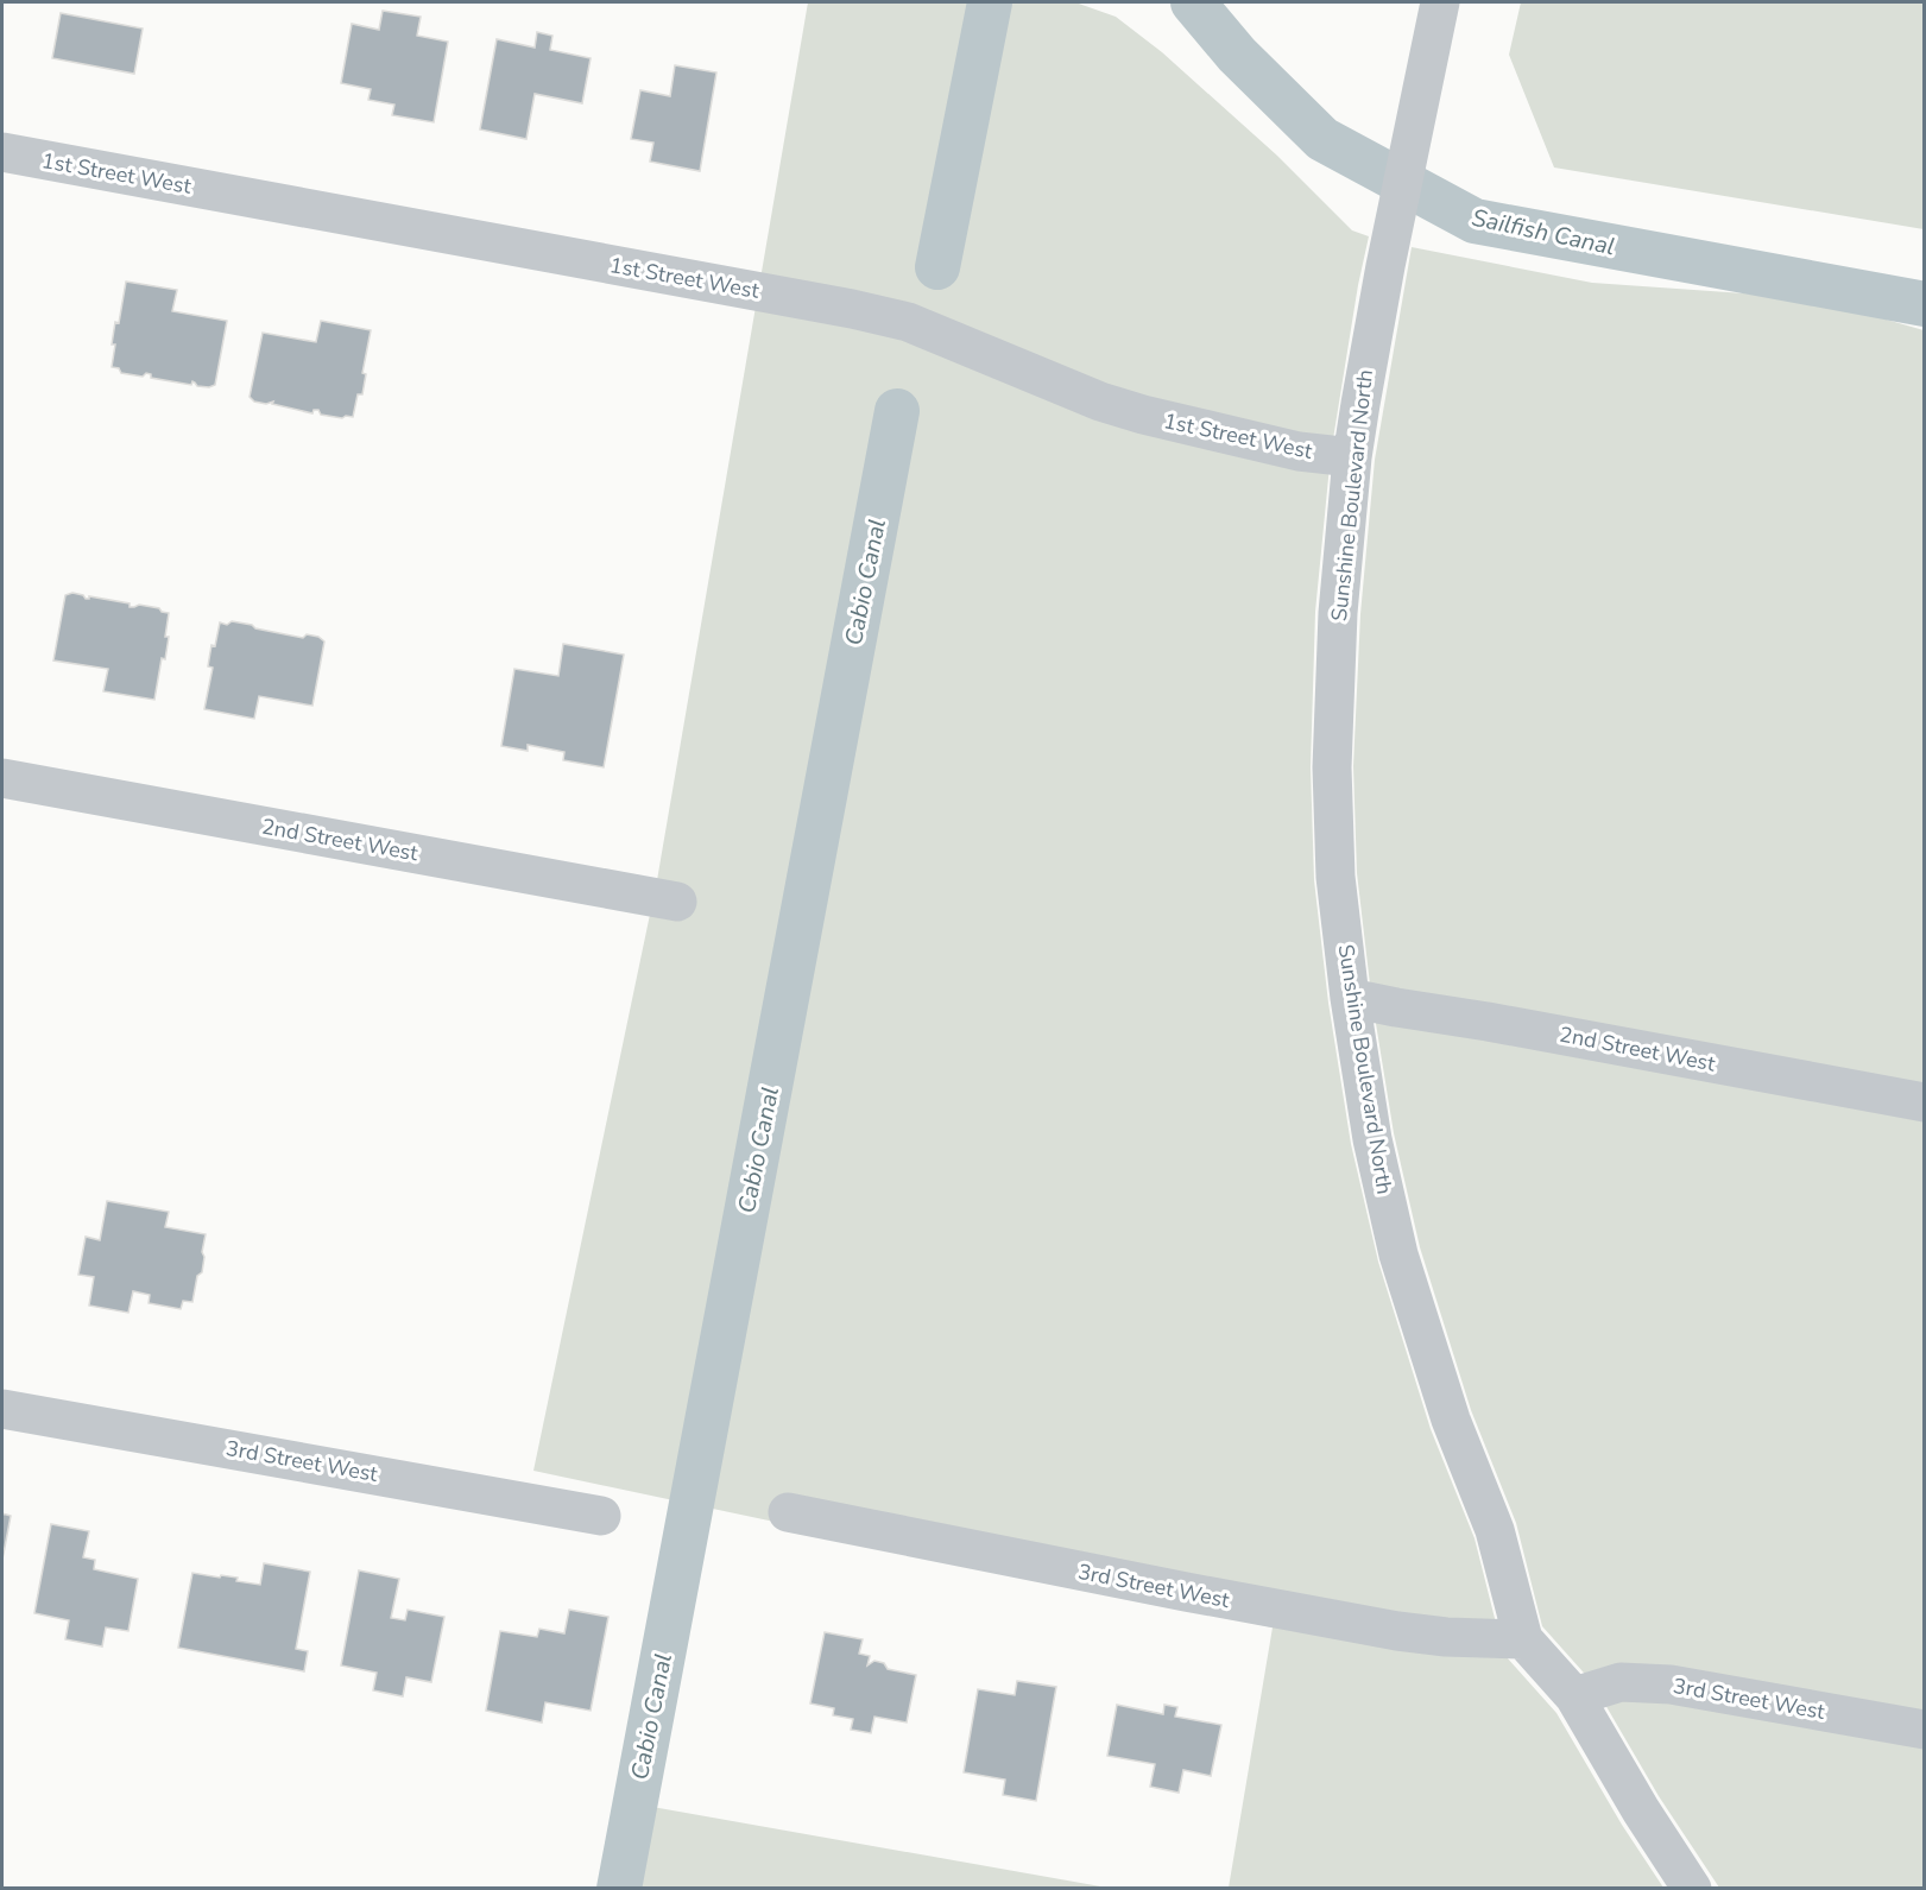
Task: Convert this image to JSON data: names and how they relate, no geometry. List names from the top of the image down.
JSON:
{
  "streets": {
    "street": [
      "1st Street West",
      "Sunshine Boulevard North",
      "2nd Street West",
      "3rd Street West"
    ]
  },
  "crossings": [
    ["1st Street West", "Sunshine Boulevard North"],
    ["Sunshine Boulevard North", "2nd Street West"],
    ["Sunshine Boulevard North", "3rd Street West"]
  ],
  "water": ["Sailfish Canal", "Cabio Canal"]
}
